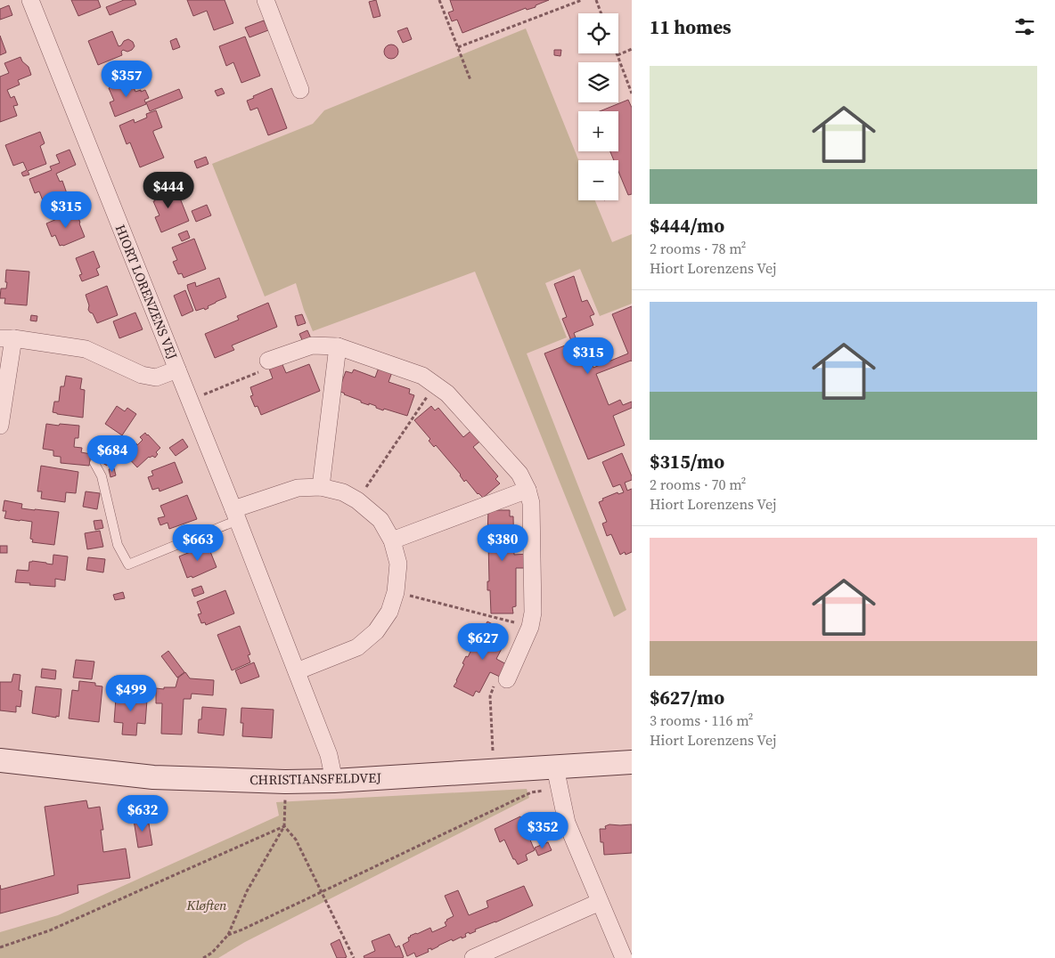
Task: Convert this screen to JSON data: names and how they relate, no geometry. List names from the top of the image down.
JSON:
{
  "streets": {
    "street": ["HIORT LORENZENS VEJ", "CHRISTIANSFELDVEJ"]
  },
  "crossings": [
    ["HIORT LORENZENS VEJ", "CHRISTIANSFELDVEJ"]
  ],
  "parks": ["Kløften"],
  "page": {
    "heading": "11 homes",
    "map_buttons": ["+", "−"],
    "list": [
      {
        "name": "$444/mo",
        "note": "2 rooms · 78 m² · Hiort Lorenzens Vej"
      },
      {
        "name": "$315/mo",
        "note": "2 rooms · 70 m² · Hiort Lorenzens Vej"
      },
      {
        "name": "$627/mo",
        "note": "3 rooms · 116 m² · Hiort Lorenzens Vej"
      }
    ],
    "price": [
      "$357",
      "$444",
      "$315",
      "$315",
      "$684",
      "$663",
      "$380",
      "$627",
      "$499",
      "$632",
      "$352"
    ]
  }
}
